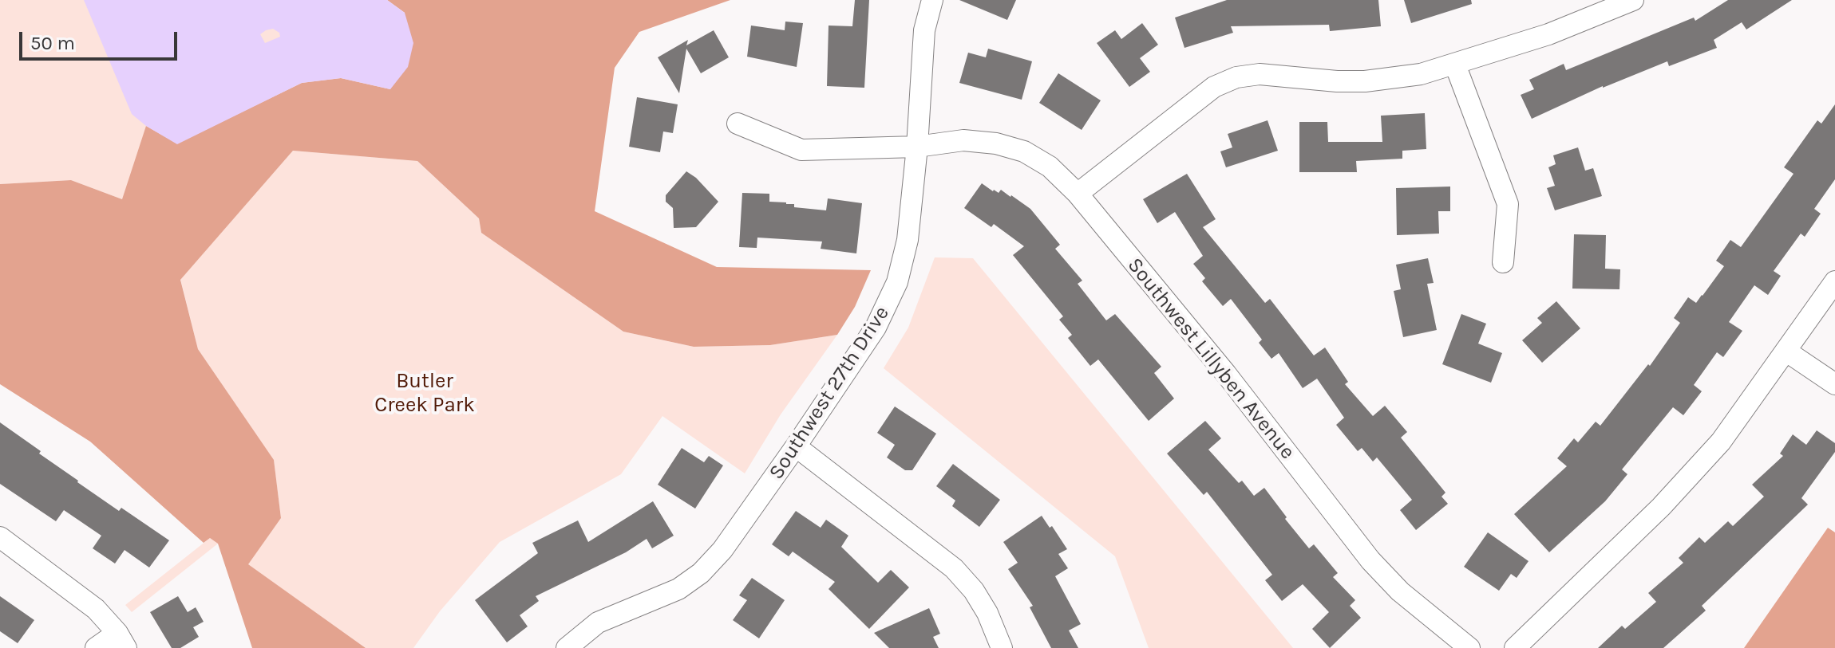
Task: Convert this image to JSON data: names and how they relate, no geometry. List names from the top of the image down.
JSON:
{
  "streets": {
    "street": ["Southwest Lillyben Avenue", "Southwest 27th Drive"]
  },
  "crossings": [
    ["Southwest Lillyben Avenue", "Southwest 27th Drive"]
  ],
  "parks": ["Butler Creek Park"],
  "scale_bar": "50 m"
}
